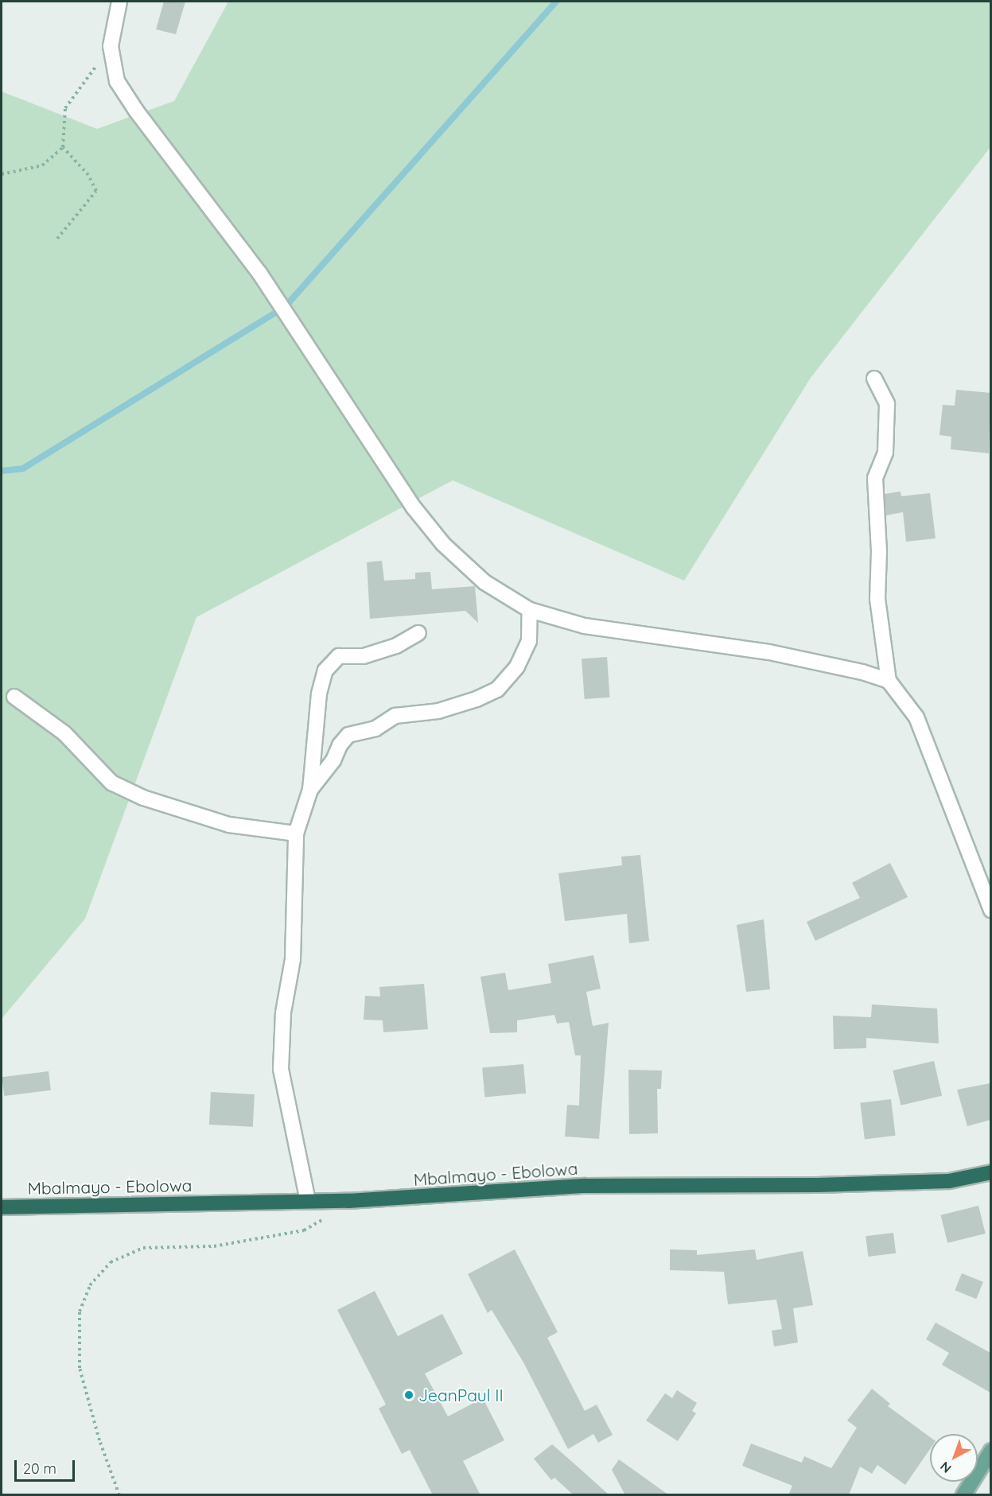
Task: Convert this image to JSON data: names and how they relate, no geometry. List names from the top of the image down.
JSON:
{
  "streets": {
    "highway": ["Mbalmayo - Ebolowa"]
  },
  "places": ["JeanPaul II"],
  "scale_bar": "20 m",
  "north": "bottom left"
}
